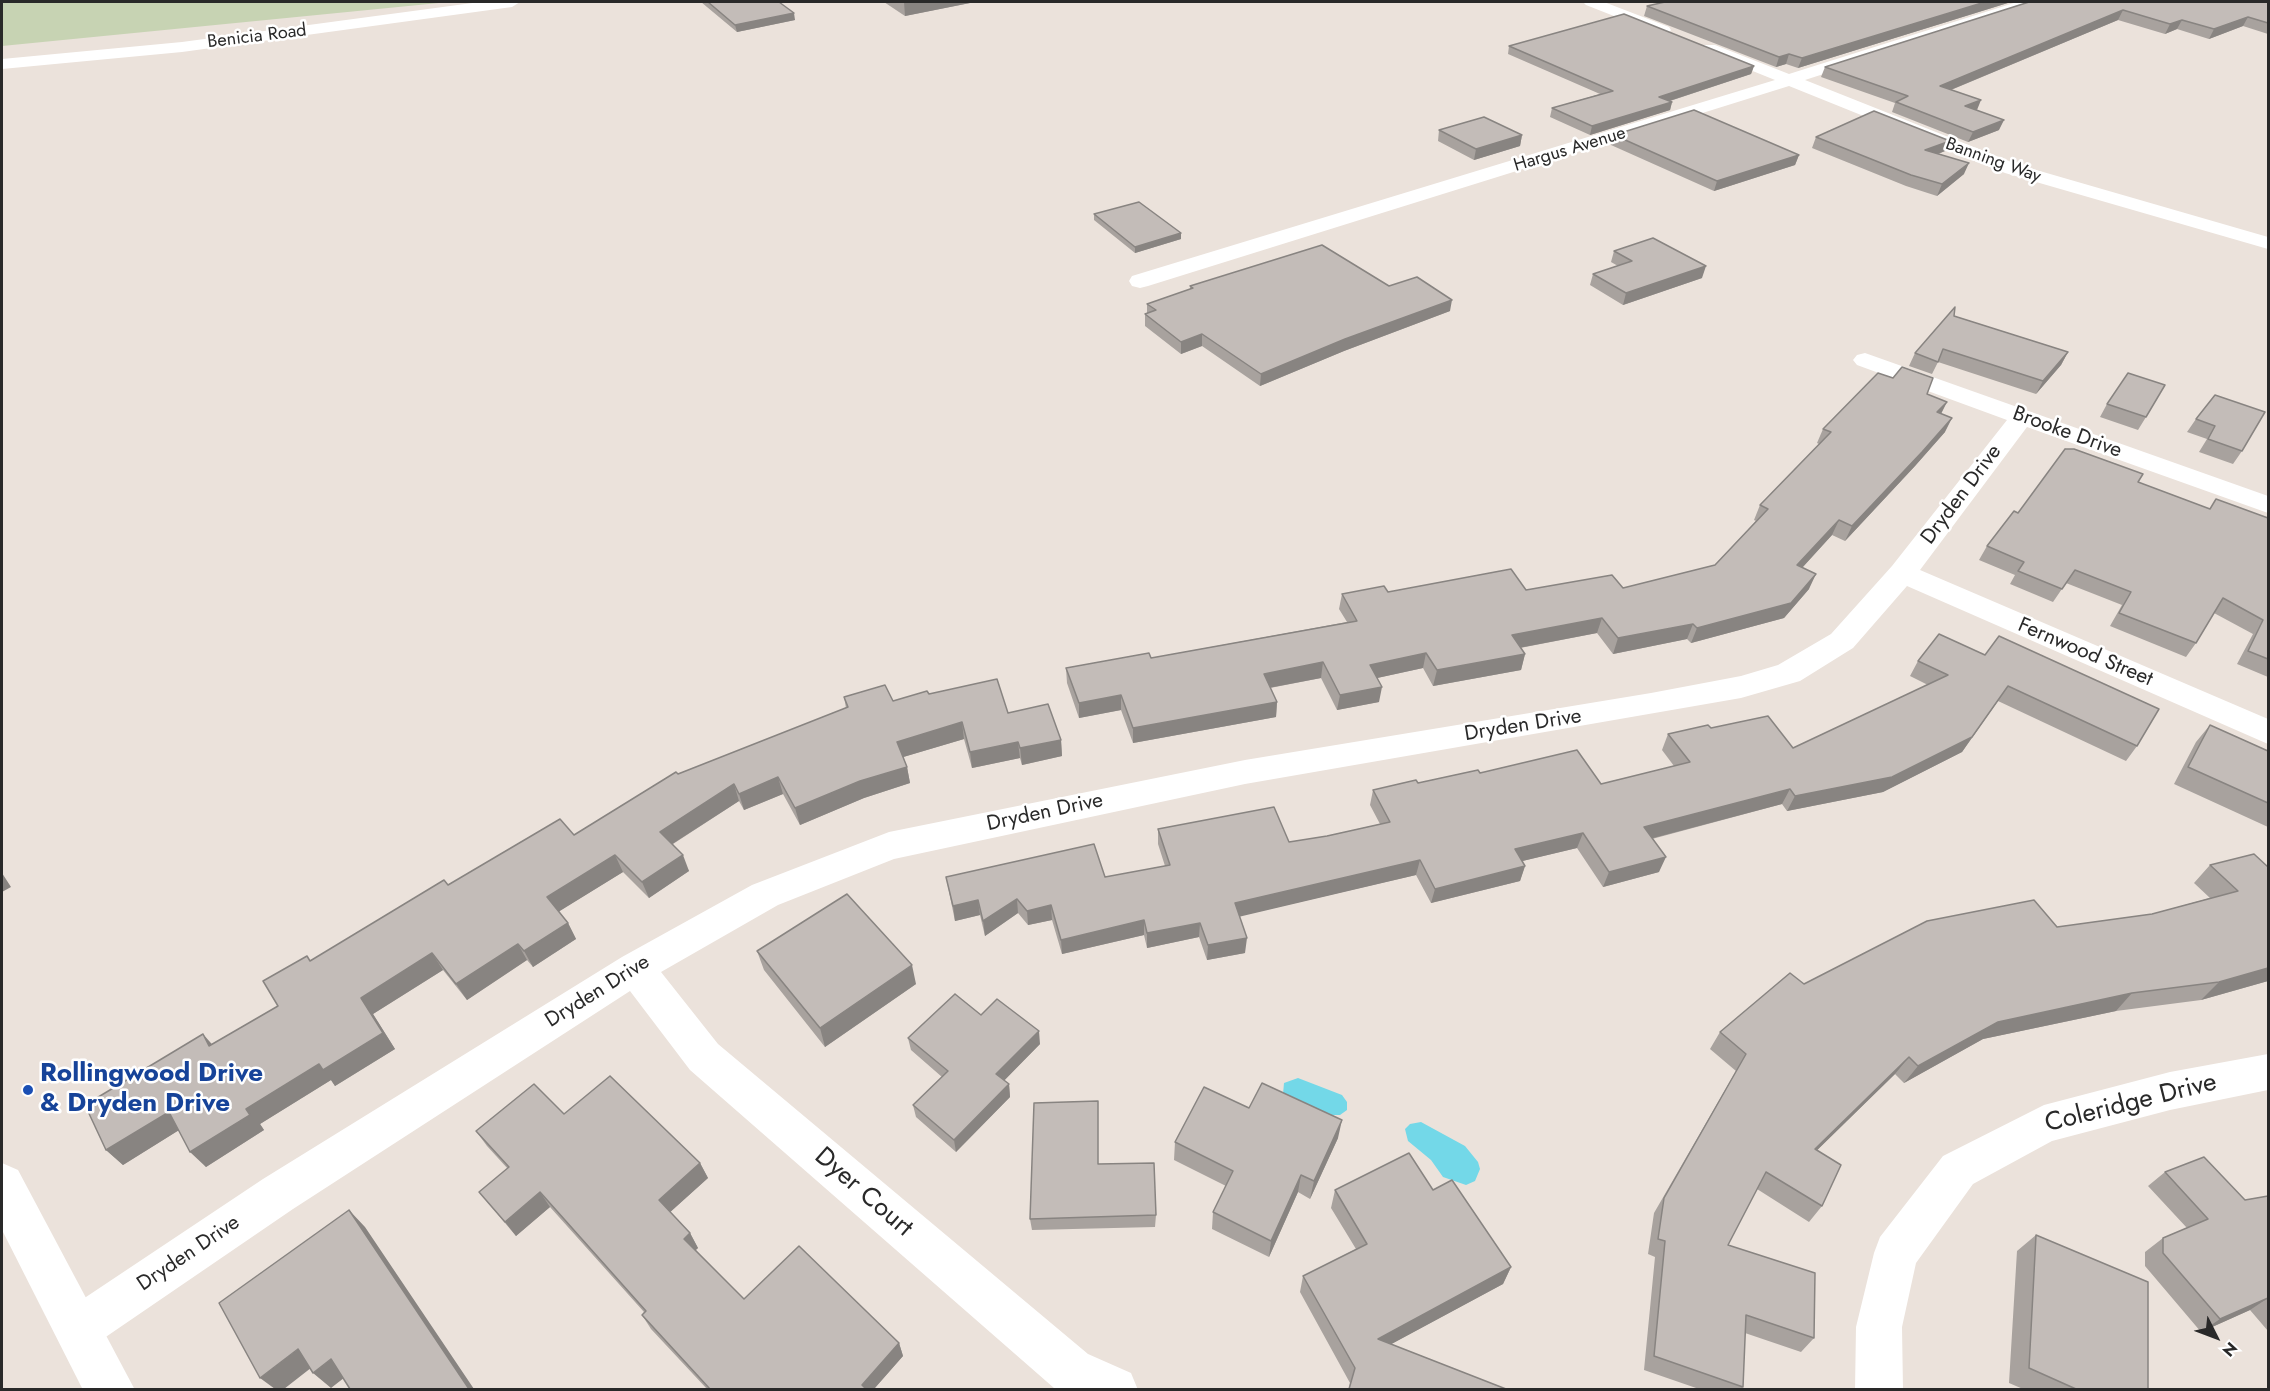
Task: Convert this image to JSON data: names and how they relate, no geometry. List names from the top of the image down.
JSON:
{
  "streets": {
    "main road": ["Benicia Road"],
    "street": [
      "Hargus Avenue",
      "Banning Way",
      "Brooke Drive",
      "Dryden Drive",
      "Fernwood Street",
      "Coleridge Drive",
      "Dyer Court"
    ]
  },
  "crossings": [
    ["Hargus Avenue", "Banning Way"],
    ["Brooke Drive", "Dryden Drive"],
    ["Dryden Drive", "Fernwood Street"],
    ["Dryden Drive", "Dyer Court"]
  ],
  "places": ["Rollingwood Drive & Dryden Drive"],
  "north": "bottom right"
}
